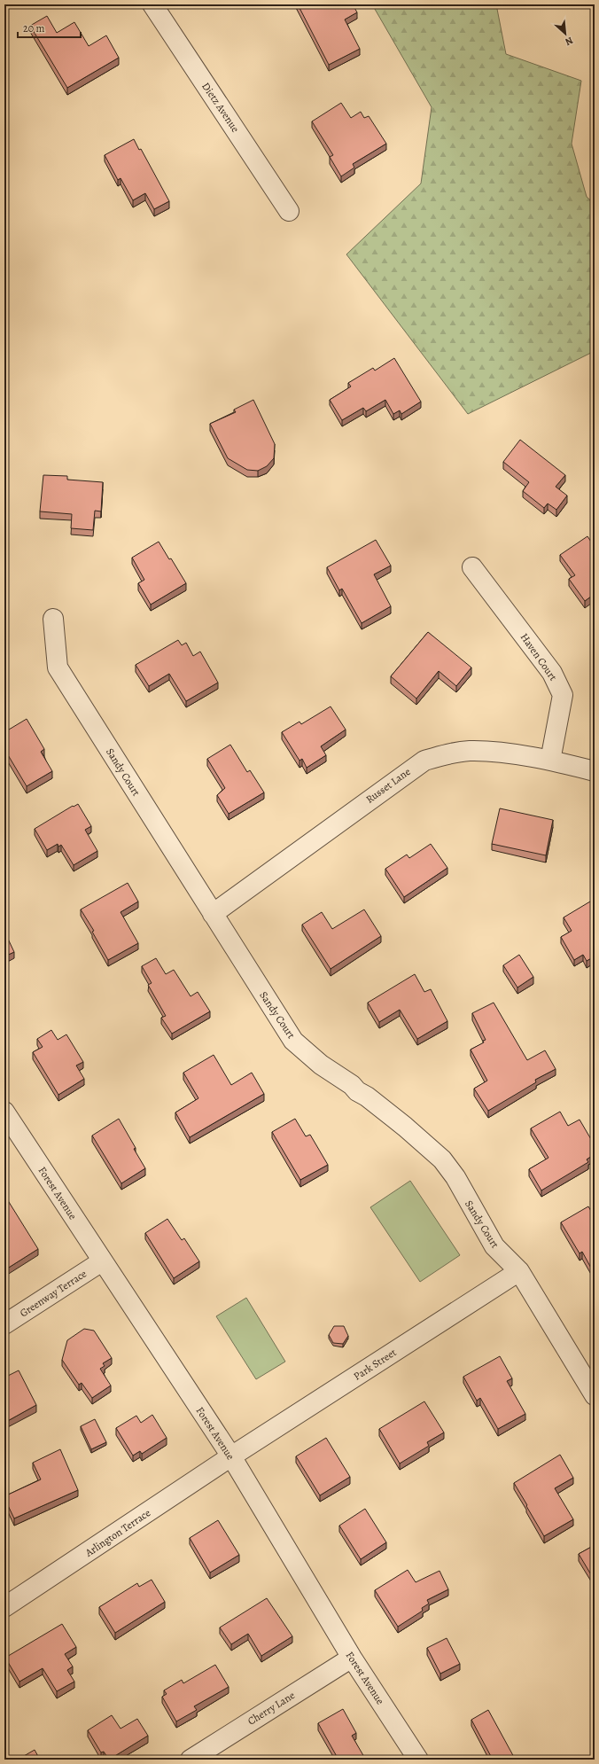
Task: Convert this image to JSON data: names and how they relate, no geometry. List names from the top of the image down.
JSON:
{
  "streets": {
    "street": [
      "Dietz Avenue",
      "Haven Court",
      "Sandy Court",
      "Russet Lane",
      "Forest Avenue",
      "Greenway Terrace",
      "Park Street",
      "Arlington Terrace",
      "Cherry Lane"
    ]
  },
  "crossings": [
    ["Haven Court", "Russet Lane"],
    ["Sandy Court", "Russet Lane"],
    ["Sandy Court", "Park Street"],
    ["Forest Avenue", "Greenway Terrace"],
    ["Forest Avenue", "Park Street"],
    ["Forest Avenue", "Arlington Terrace"],
    ["Forest Avenue", "Cherry Lane"],
    ["Park Street", "Arlington Terrace"]
  ],
  "scale_bar": "20 m",
  "north": "bottom right"
}
